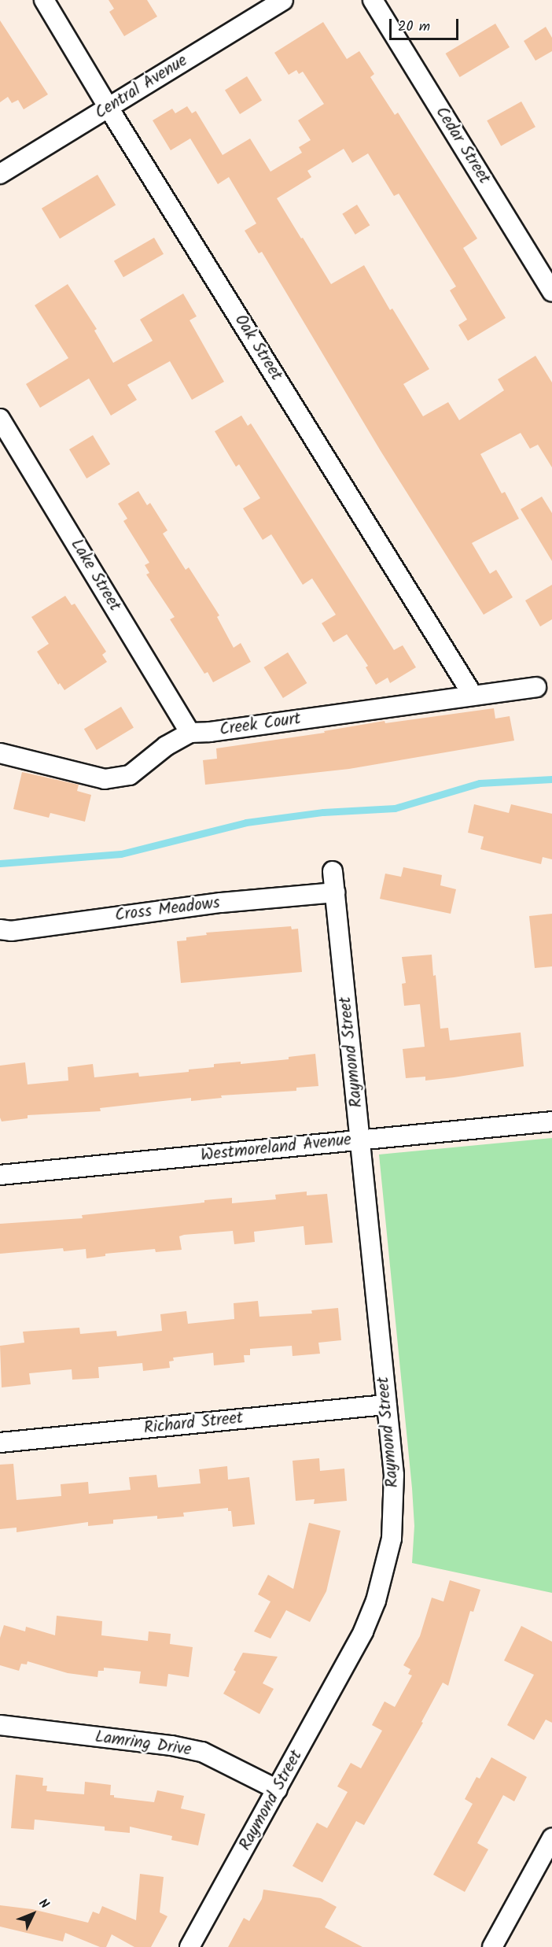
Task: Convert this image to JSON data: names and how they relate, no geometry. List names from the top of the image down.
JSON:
{
  "streets": {
    "street": [
      "Central Avenue",
      "Cedar Street",
      "Oak Street",
      "Lake Street",
      "Creek Court",
      "Cross Meadows",
      "Raymond Street",
      "Westmoreland Avenue",
      "Richard Street",
      "Lamring Drive"
    ]
  },
  "crossings": [
    ["Central Avenue", "Oak Street"],
    ["Oak Street", "Creek Court"],
    ["Lake Street", "Creek Court"],
    ["Cross Meadows", "Raymond Street"],
    ["Raymond Street", "Westmoreland Avenue"],
    ["Raymond Street", "Richard Street"],
    ["Raymond Street", "Lamring Drive"]
  ],
  "scale_bar": "20 m",
  "north": "top right"
}
